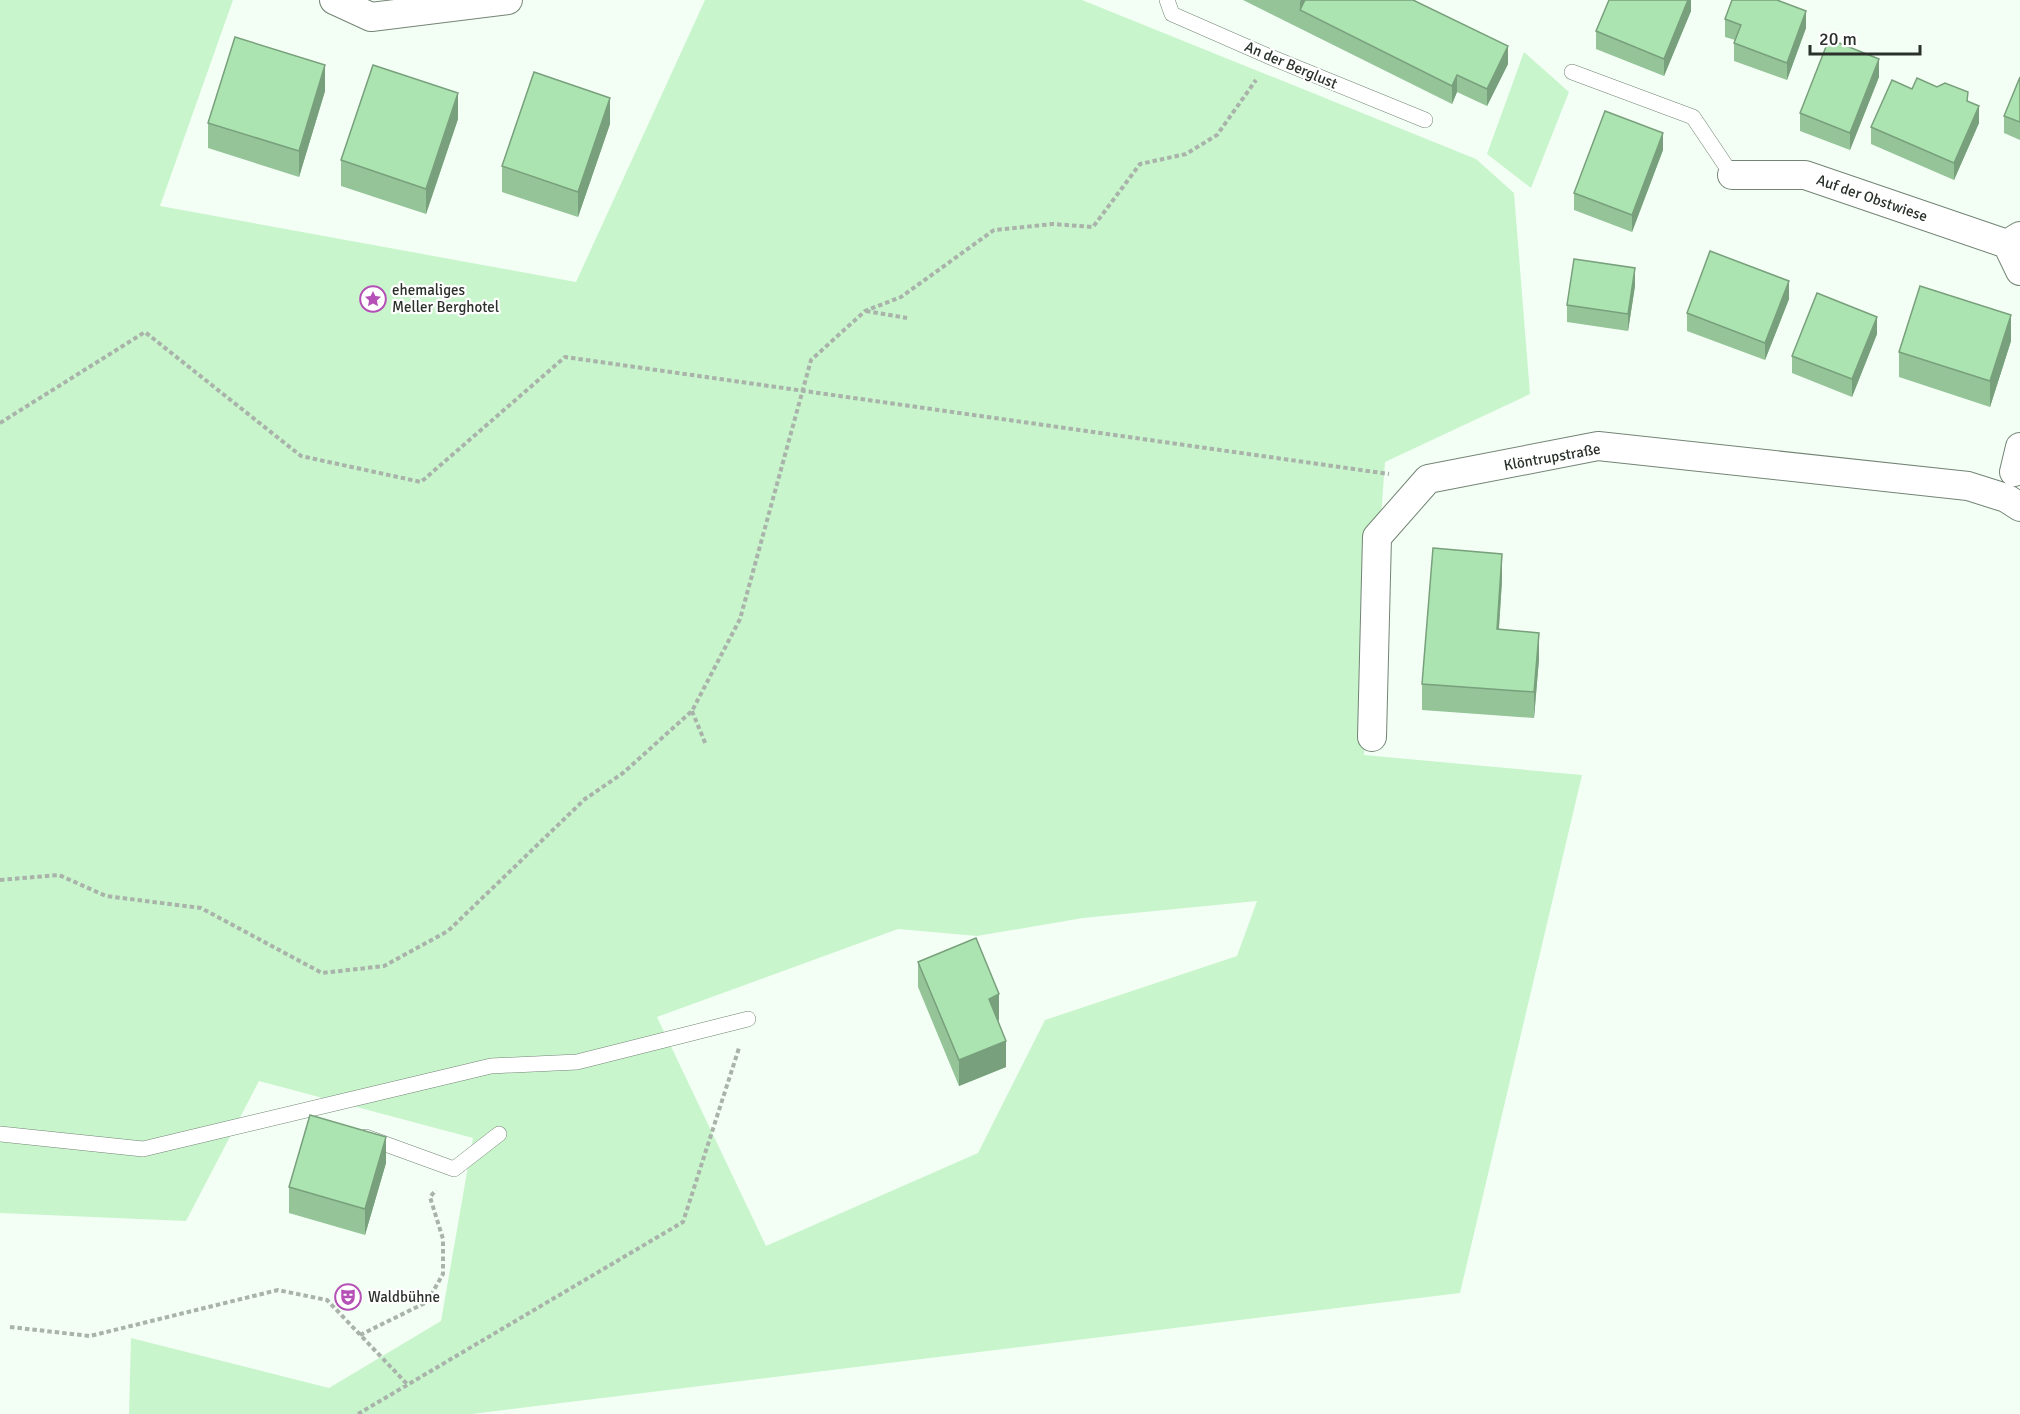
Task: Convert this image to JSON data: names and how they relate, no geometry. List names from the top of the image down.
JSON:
{
  "streets": {
    "street": ["Auf der Obstwiese", "Klöntrupstraße"],
    "lane": ["An der Berglust"]
  },
  "places": {
    "place": ["ehemaliges Meller Berghotel"],
    "theatre": ["Waldbühne"]
  },
  "scale_bar": "20 m"
}
